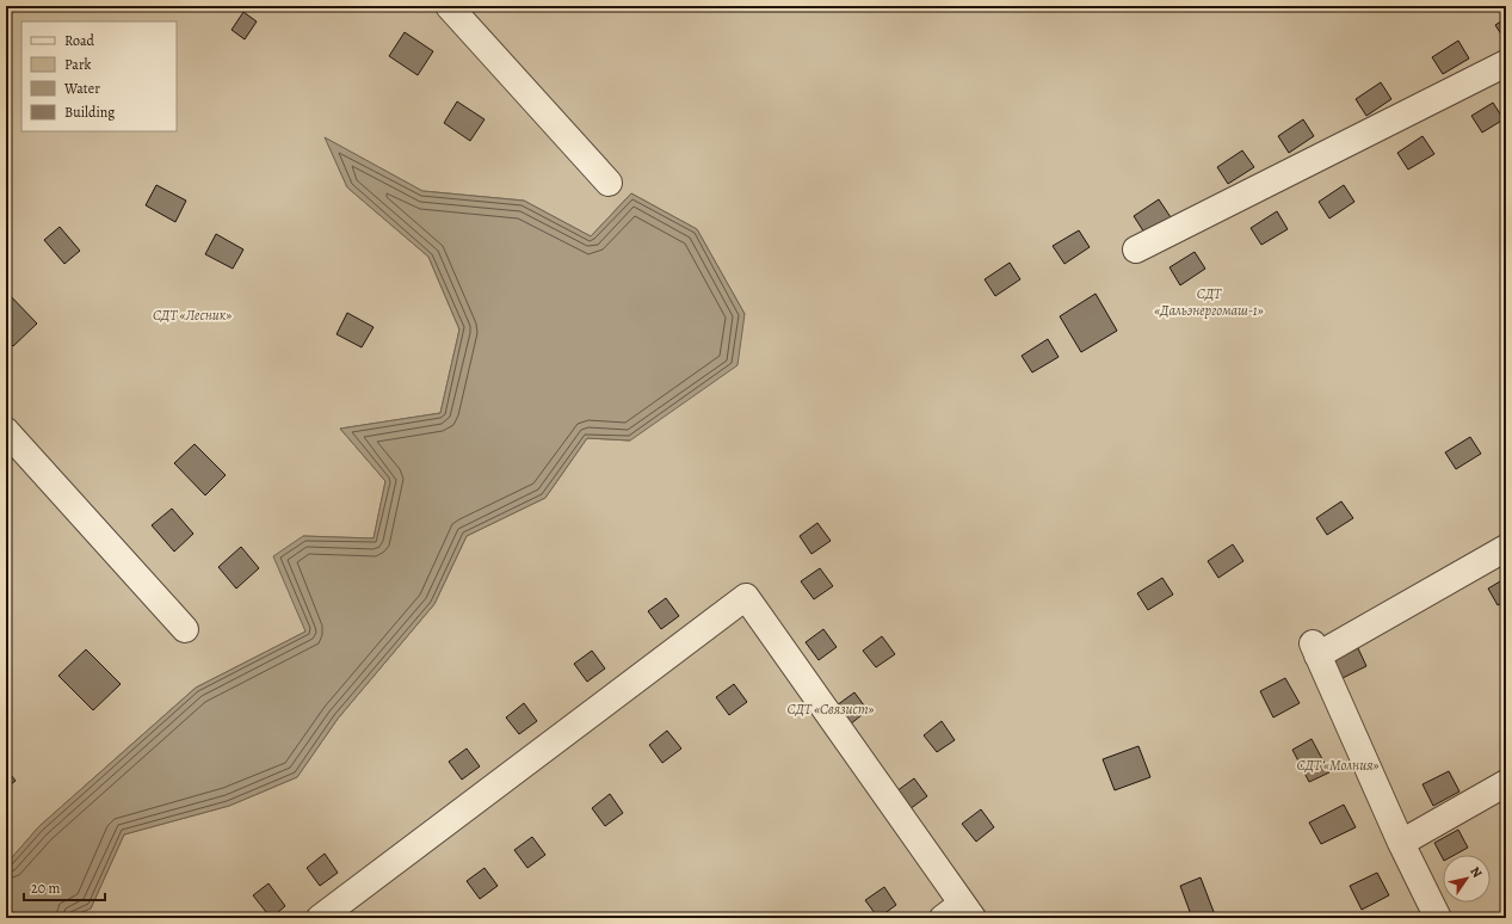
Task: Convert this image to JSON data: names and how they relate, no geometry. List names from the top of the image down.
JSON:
{
  "parks": [
    "СДТ «Дальэнергомаш-1»",
    "СДТ «Лесник»",
    "СДТ «Связист»",
    "СДТ «Молния»"
  ],
  "legend": [
    "Road",
    "Park",
    "Water",
    "Building"
  ],
  "scale_bar": "20 m",
  "north": "top right"
}
